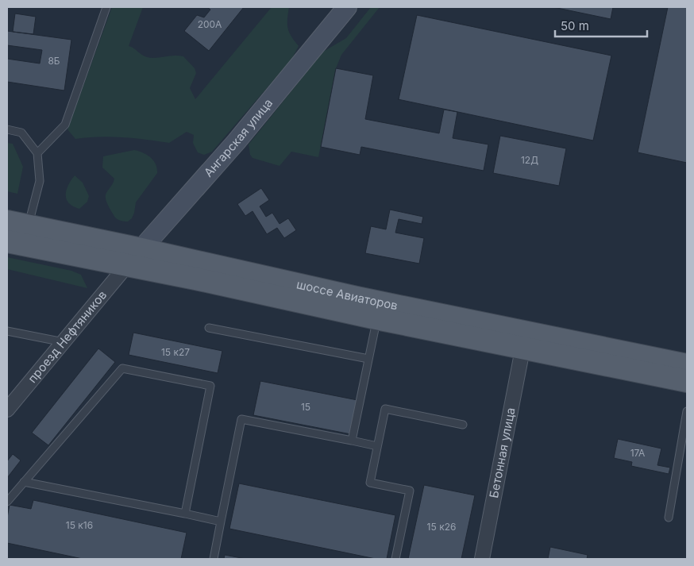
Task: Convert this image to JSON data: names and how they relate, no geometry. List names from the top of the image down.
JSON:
{
  "streets": {
    "main road": ["Ангарская улица", "шоссе Авиаторов"],
    "street": ["проезд Нефтяников", "Бетонная улица"]
  },
  "crossings": [
    ["Ангарская улица", "шоссе Авиаторов"],
    ["Ангарская улица", "проезд Нефтяников"],
    ["шоссе Авиаторов", "проезд Нефтяников"],
    ["шоссе Авиаторов", "Бетонная улица"]
  ],
  "house_numbers": [
    "200А",
    "8Б",
    "12Д",
    "15 к27",
    "15",
    "17А",
    "15 к16",
    "15 к26"
  ],
  "scale_bar": "50 m"
}
